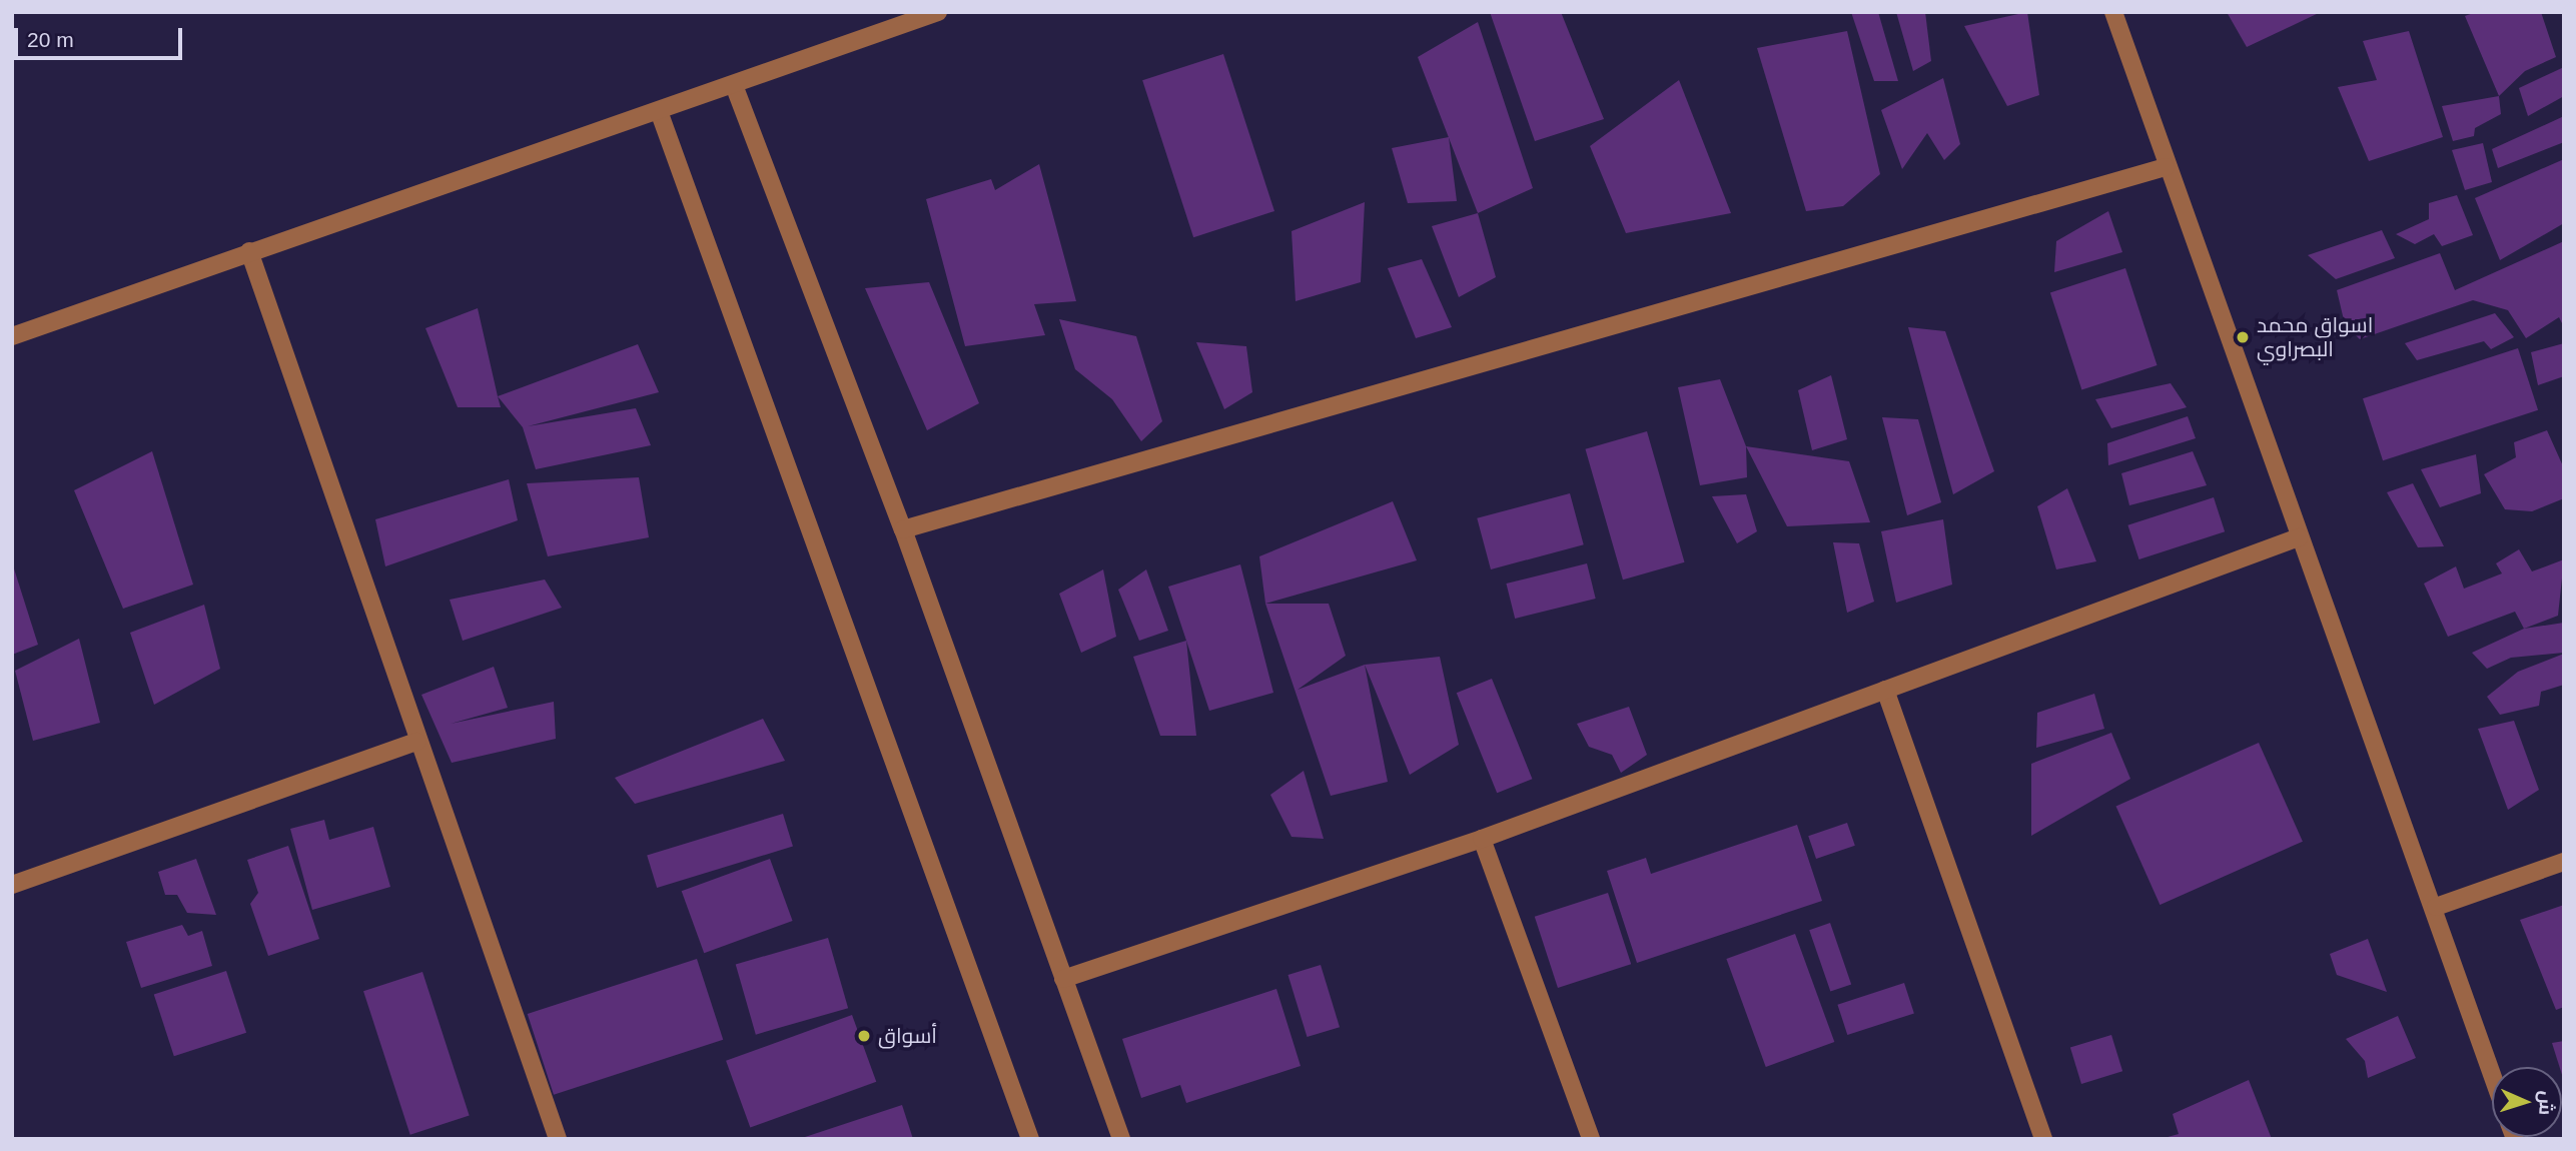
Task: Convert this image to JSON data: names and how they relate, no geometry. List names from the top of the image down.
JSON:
{
  "places": ["اسواق محمد البصراوي", "أسواق"],
  "scale_bar": "20 m",
  "north": "right"
}
